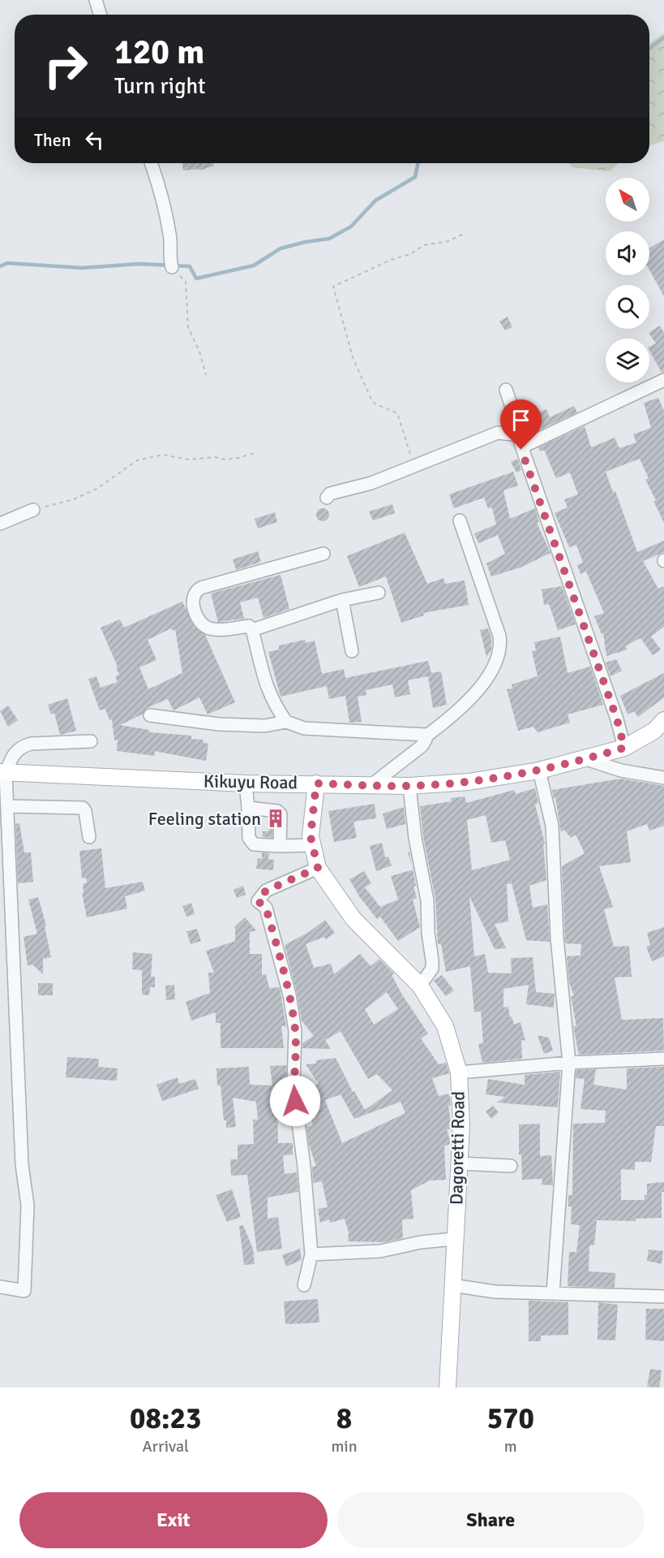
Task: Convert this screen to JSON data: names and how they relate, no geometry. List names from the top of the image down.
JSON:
{
  "streets": {
    "main road": ["Kikuyu Road", "Dagoretti Road"]
  },
  "crossings": [
    ["Kikuyu Road", "Dagoretti Road"]
  ],
  "places": {
    "building": ["Feeling station"]
  },
  "north": "top left",
  "page": {
    "turn": ["120 m", "Turn right"],
    "then": "Then",
    "eta": [
      "08:23",
      "Arrival",
      "8",
      "min",
      "570",
      "m"
    ],
    "buttons": ["Exit", "Share"]
  }
}
